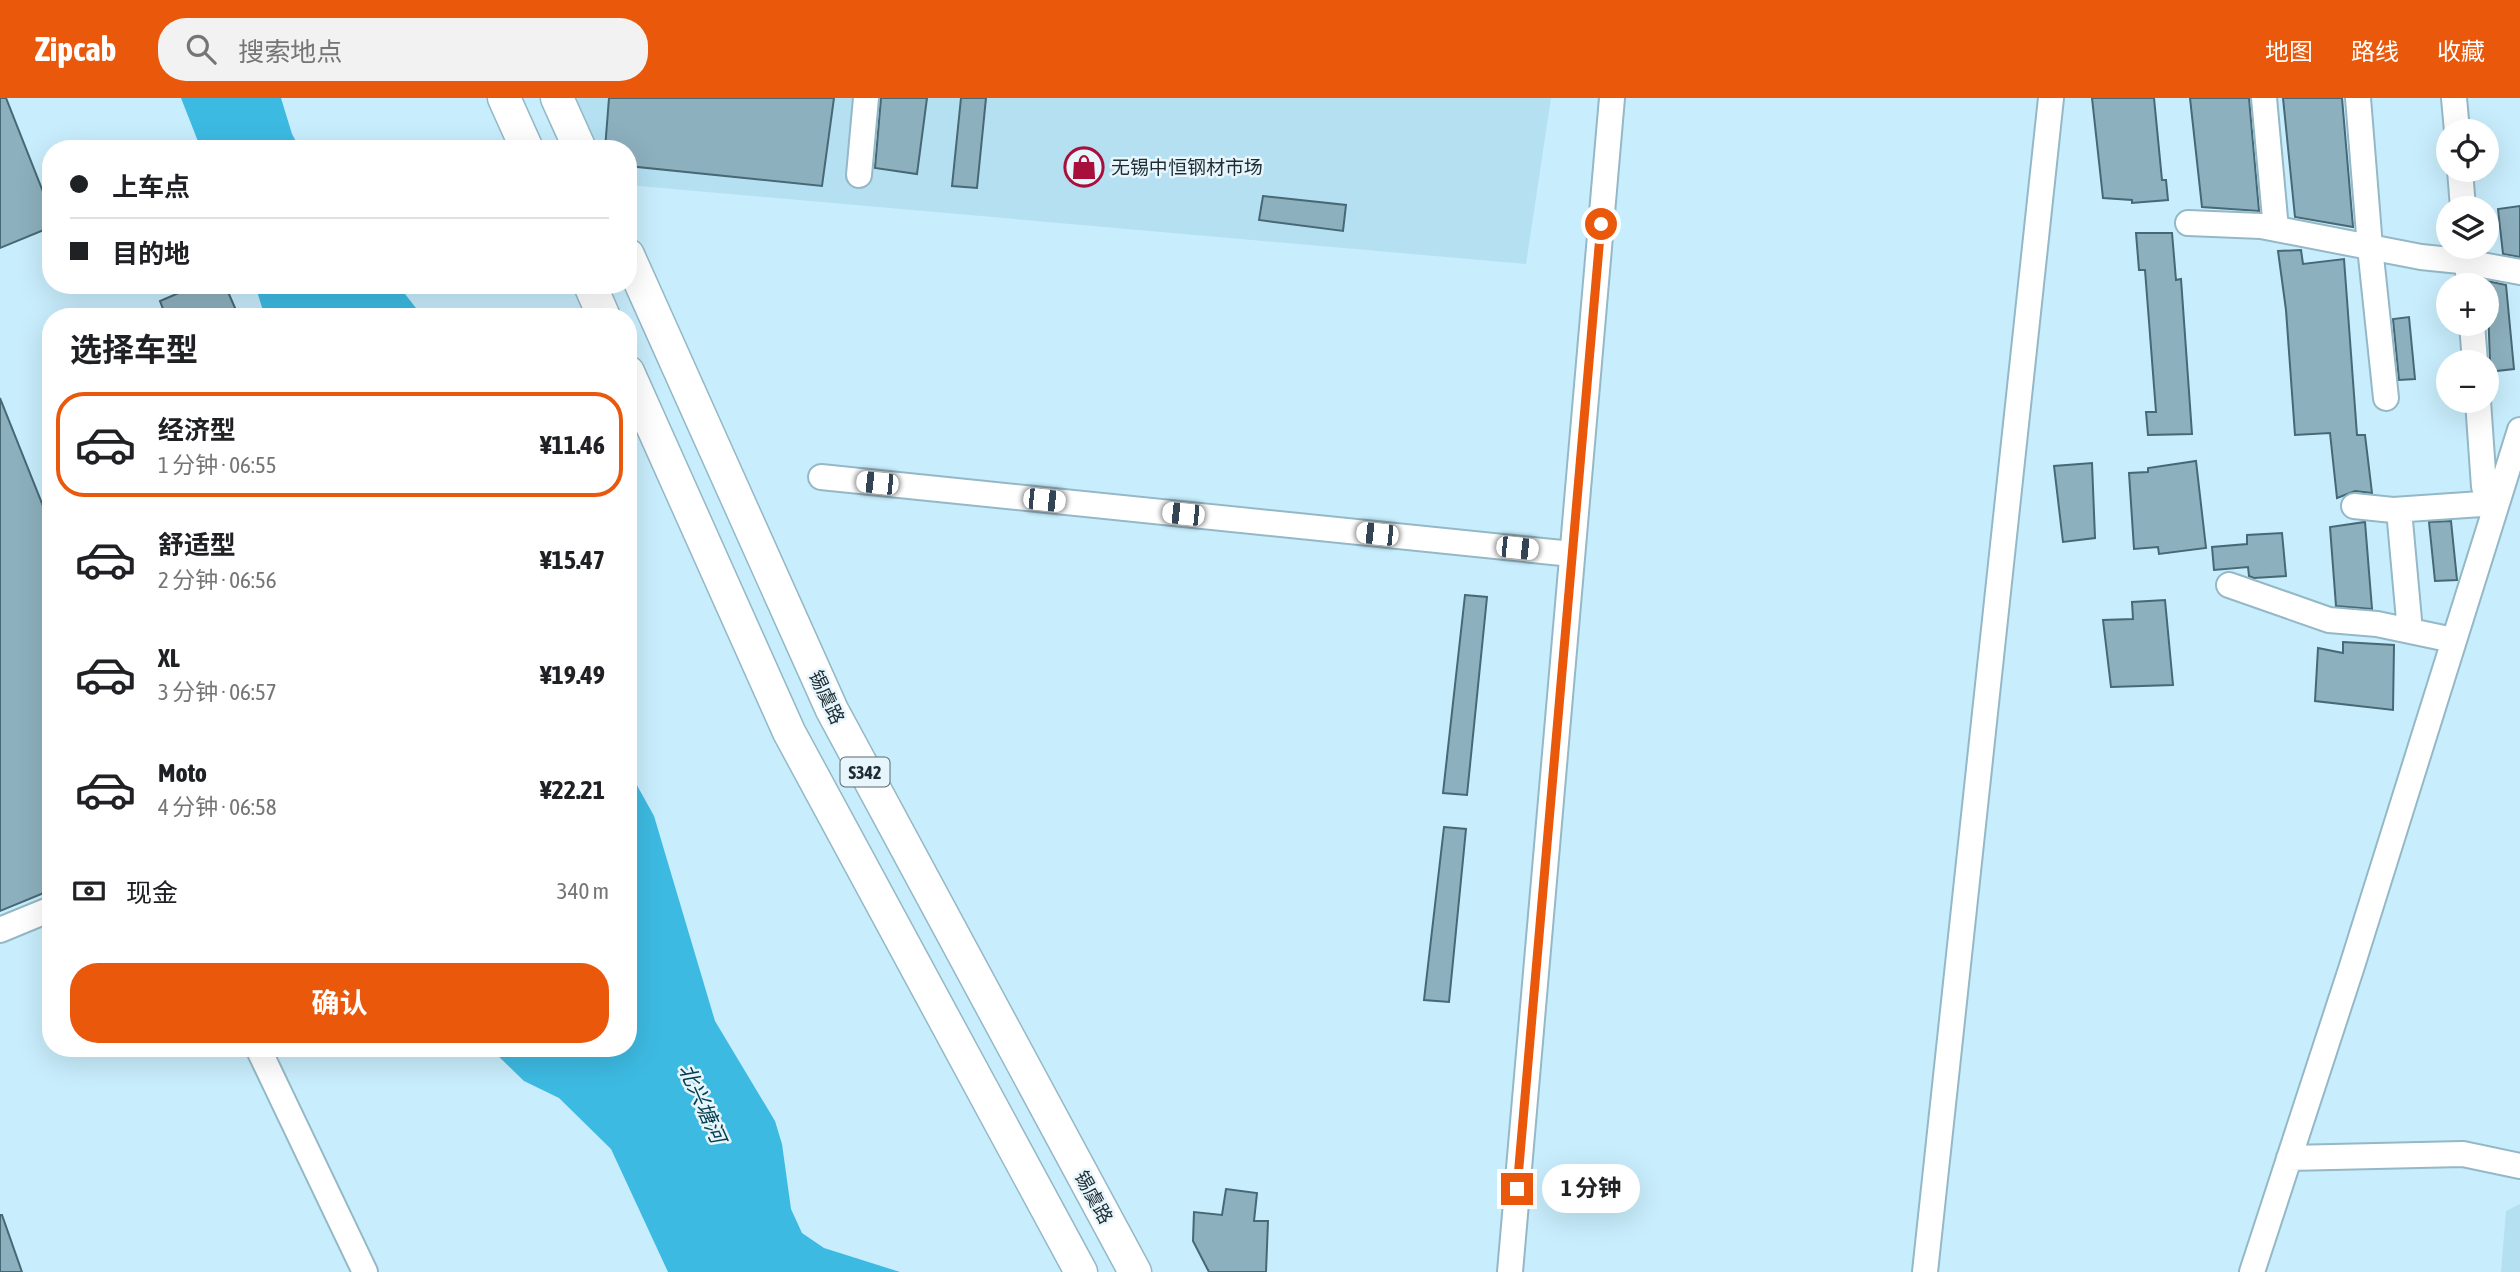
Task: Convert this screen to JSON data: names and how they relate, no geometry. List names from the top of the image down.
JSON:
{
  "streets": {
    "main road": ["锡虞路", "S342"]
  },
  "water": ["北兴塘河"],
  "places": {
    "shop": ["无锡中恒钢材市场"]
  },
  "page": {
    "header": "Zipcab",
    "search": "搜索地点",
    "nav": ["地图", "路线", "收藏"],
    "map_buttons": ["+", "−"],
    "banner": ["上车点", "目的地"],
    "heading": "选择车型",
    "list": [
      {
        "name": "经济型",
        "note": "1 分钟 · 06:55",
        "value": "¥11.46"
      },
      {
        "name": "舒适型",
        "note": "2 分钟 · 06:56",
        "value": "¥15.47"
      },
      {
        "name": "XL",
        "note": "3 分钟 · 06:57",
        "value": "¥19.49"
      },
      {
        "name": "Moto",
        "note": "4 分钟 · 06:58",
        "value": "¥22.21"
      }
    ],
    "pay": ["现金", "340 m"],
    "buttons": "确认",
    "bubble": "1 分钟"
  }
}
